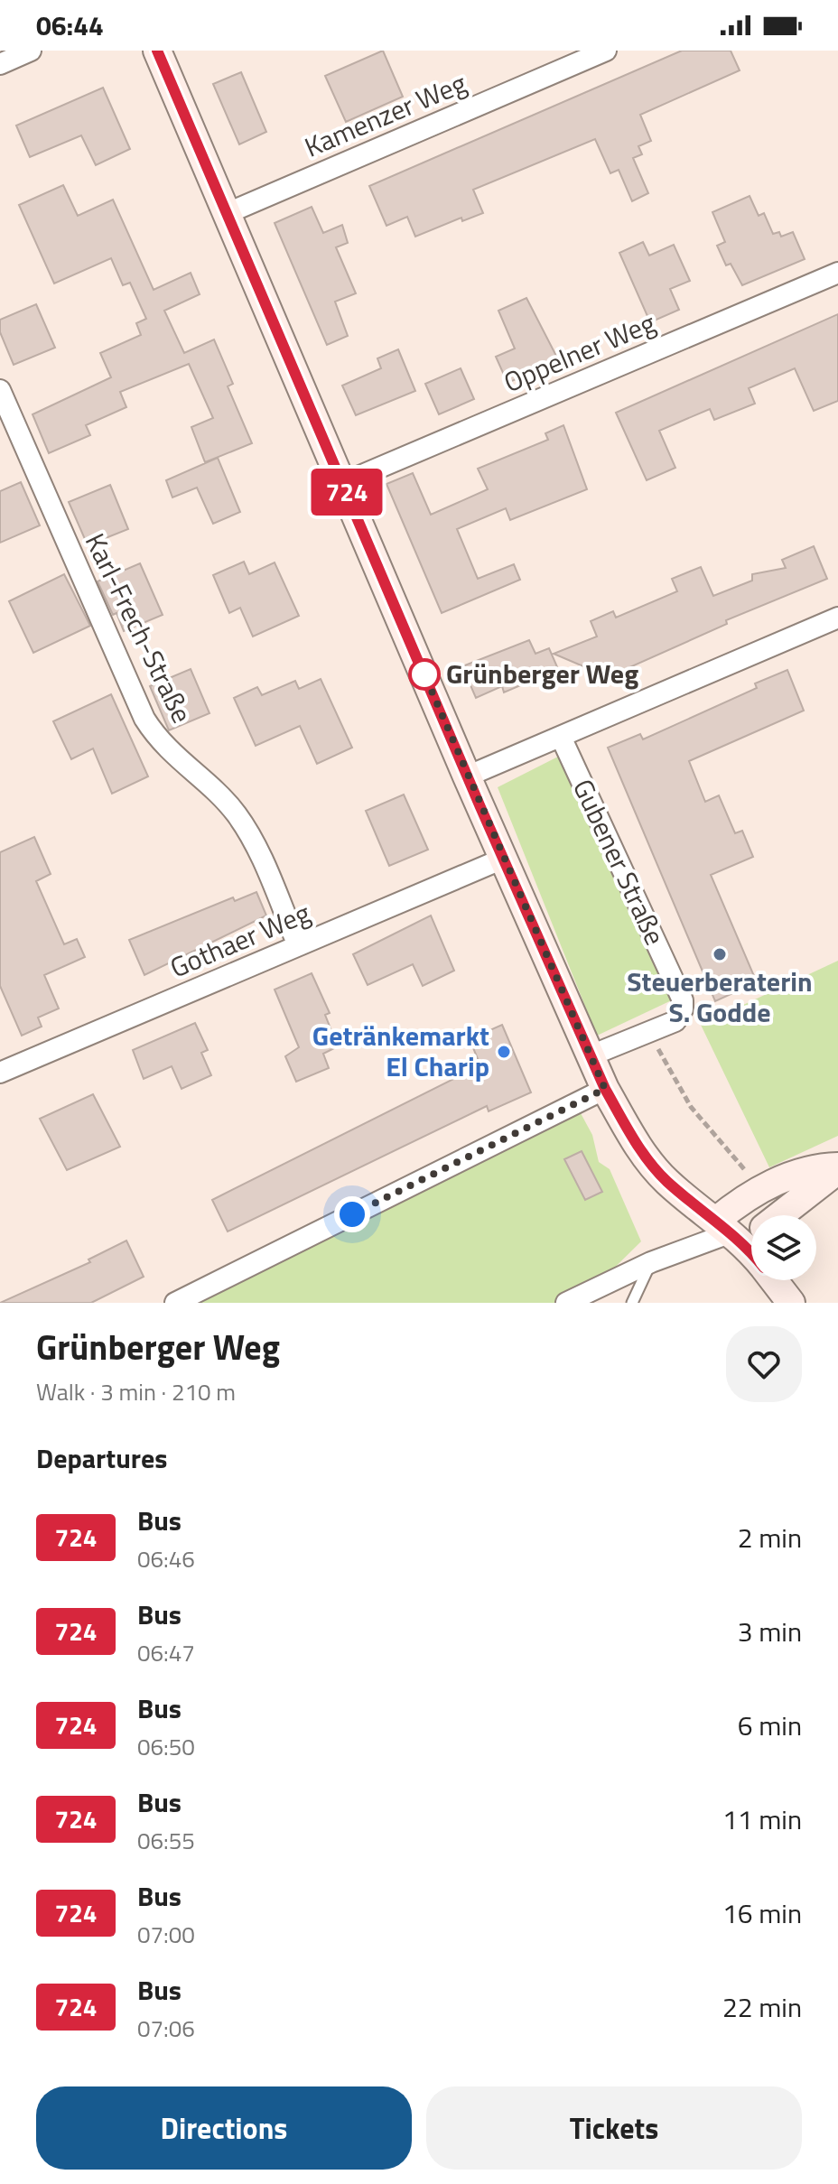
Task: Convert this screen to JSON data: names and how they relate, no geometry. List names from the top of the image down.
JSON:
{
  "streets": {
    "street": [
      "Kamenzer Weg",
      "Oppelner Weg",
      "Karl-Frech-Straße",
      "Gubener Straße",
      "Gothaer Weg"
    ]
  },
  "crossings": [
    ["Karl-Frech-Straße", "Gothaer Weg"]
  ],
  "places": ["Grünberger Weg", "Steuerberaterin S. Godde", "Getränkemarkt El Charip"],
  "lines": ["bus line 724"],
  "page": {
    "status": "06:44",
    "on_map": "724",
    "heading": [
      ["Grünberger Weg", "Walk · 3 min · 210 m"],
      "Departures"
    ],
    "list": [
      {
        "mark": "724",
        "name": "Bus",
        "note": "06:46",
        "value": "2 min"
      },
      {
        "mark": "724",
        "name": "Bus",
        "note": "06:47",
        "value": "3 min"
      },
      {
        "mark": "724",
        "name": "Bus",
        "note": "06:50",
        "value": "6 min"
      },
      {
        "mark": "724",
        "name": "Bus",
        "note": "06:55",
        "value": "11 min"
      },
      {
        "mark": "724",
        "name": "Bus",
        "note": "07:00",
        "value": "16 min"
      },
      {
        "mark": "724",
        "name": "Bus",
        "note": "07:06",
        "value": "22 min"
      }
    ],
    "buttons": ["Directions", "Tickets"]
  }
}
